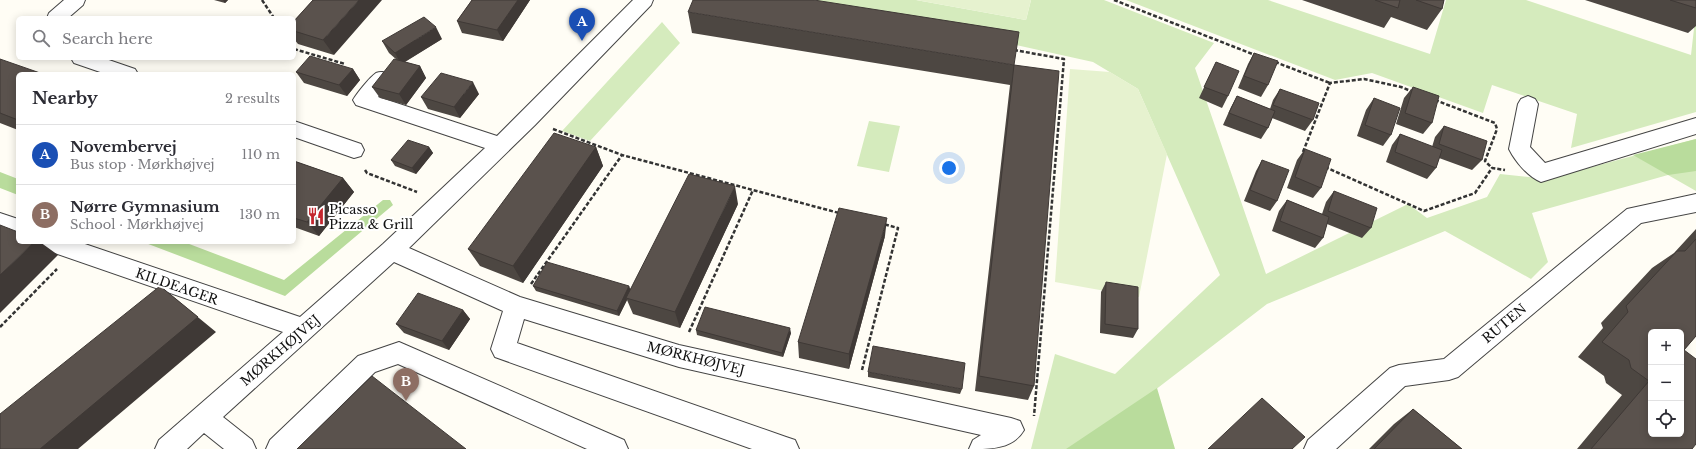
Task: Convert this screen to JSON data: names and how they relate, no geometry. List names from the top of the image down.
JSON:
{
  "streets": {
    "street": ["KILDEAGER", "RUTEN", "MØRKHØJVEJ"]
  },
  "crossings": [
    ["KILDEAGER", "MØRKHØJVEJ"]
  ],
  "places": {
    "restaurant": ["Picasso Pizza & Grill"]
  },
  "page": {
    "pins": ["A", "B"],
    "search": "Search here",
    "heading": ["Nearby", "2 results"],
    "list": [
      {
        "mark": "A",
        "name": "Novembervej",
        "note": "Bus stop · Mørkhøjvej",
        "value": "110 m"
      },
      {
        "mark": "B",
        "name": "Nørre Gymnasium",
        "note": "School · Mørkhøjvej",
        "value": "130 m"
      }
    ],
    "map_buttons": ["+", "−"]
  }
}
